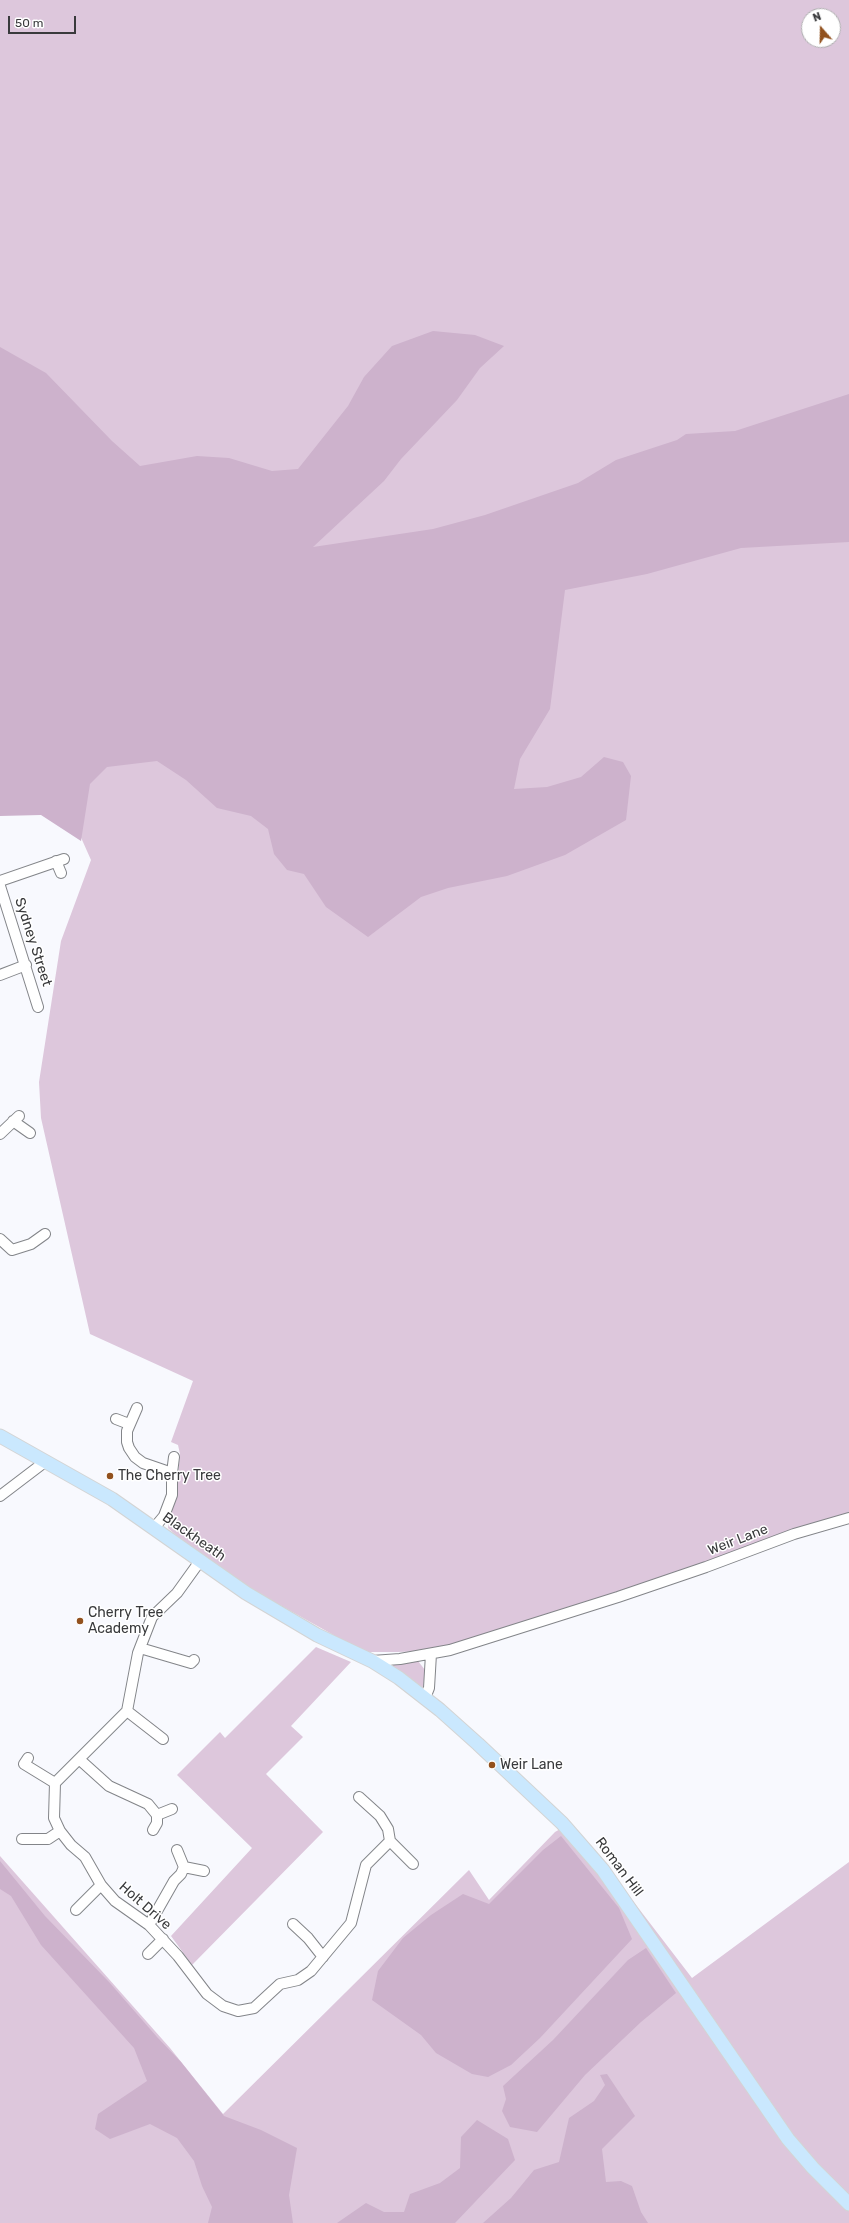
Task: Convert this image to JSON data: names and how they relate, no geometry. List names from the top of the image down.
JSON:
{
  "streets": {
    "main road": ["Blackheath", "Roman Hill"],
    "street": ["Sydney Street", "Weir Lane", "Holt Drive"]
  },
  "crossings": [
    ["Blackheath", "Weir Lane"],
    ["Blackheath", "Roman Hill"],
    ["Weir Lane", "Roman Hill"]
  ],
  "places": ["The Cherry Tree", "Cherry Tree Academy", "Weir Lane"],
  "scale_bar": "50 m",
  "north": "top"
}
